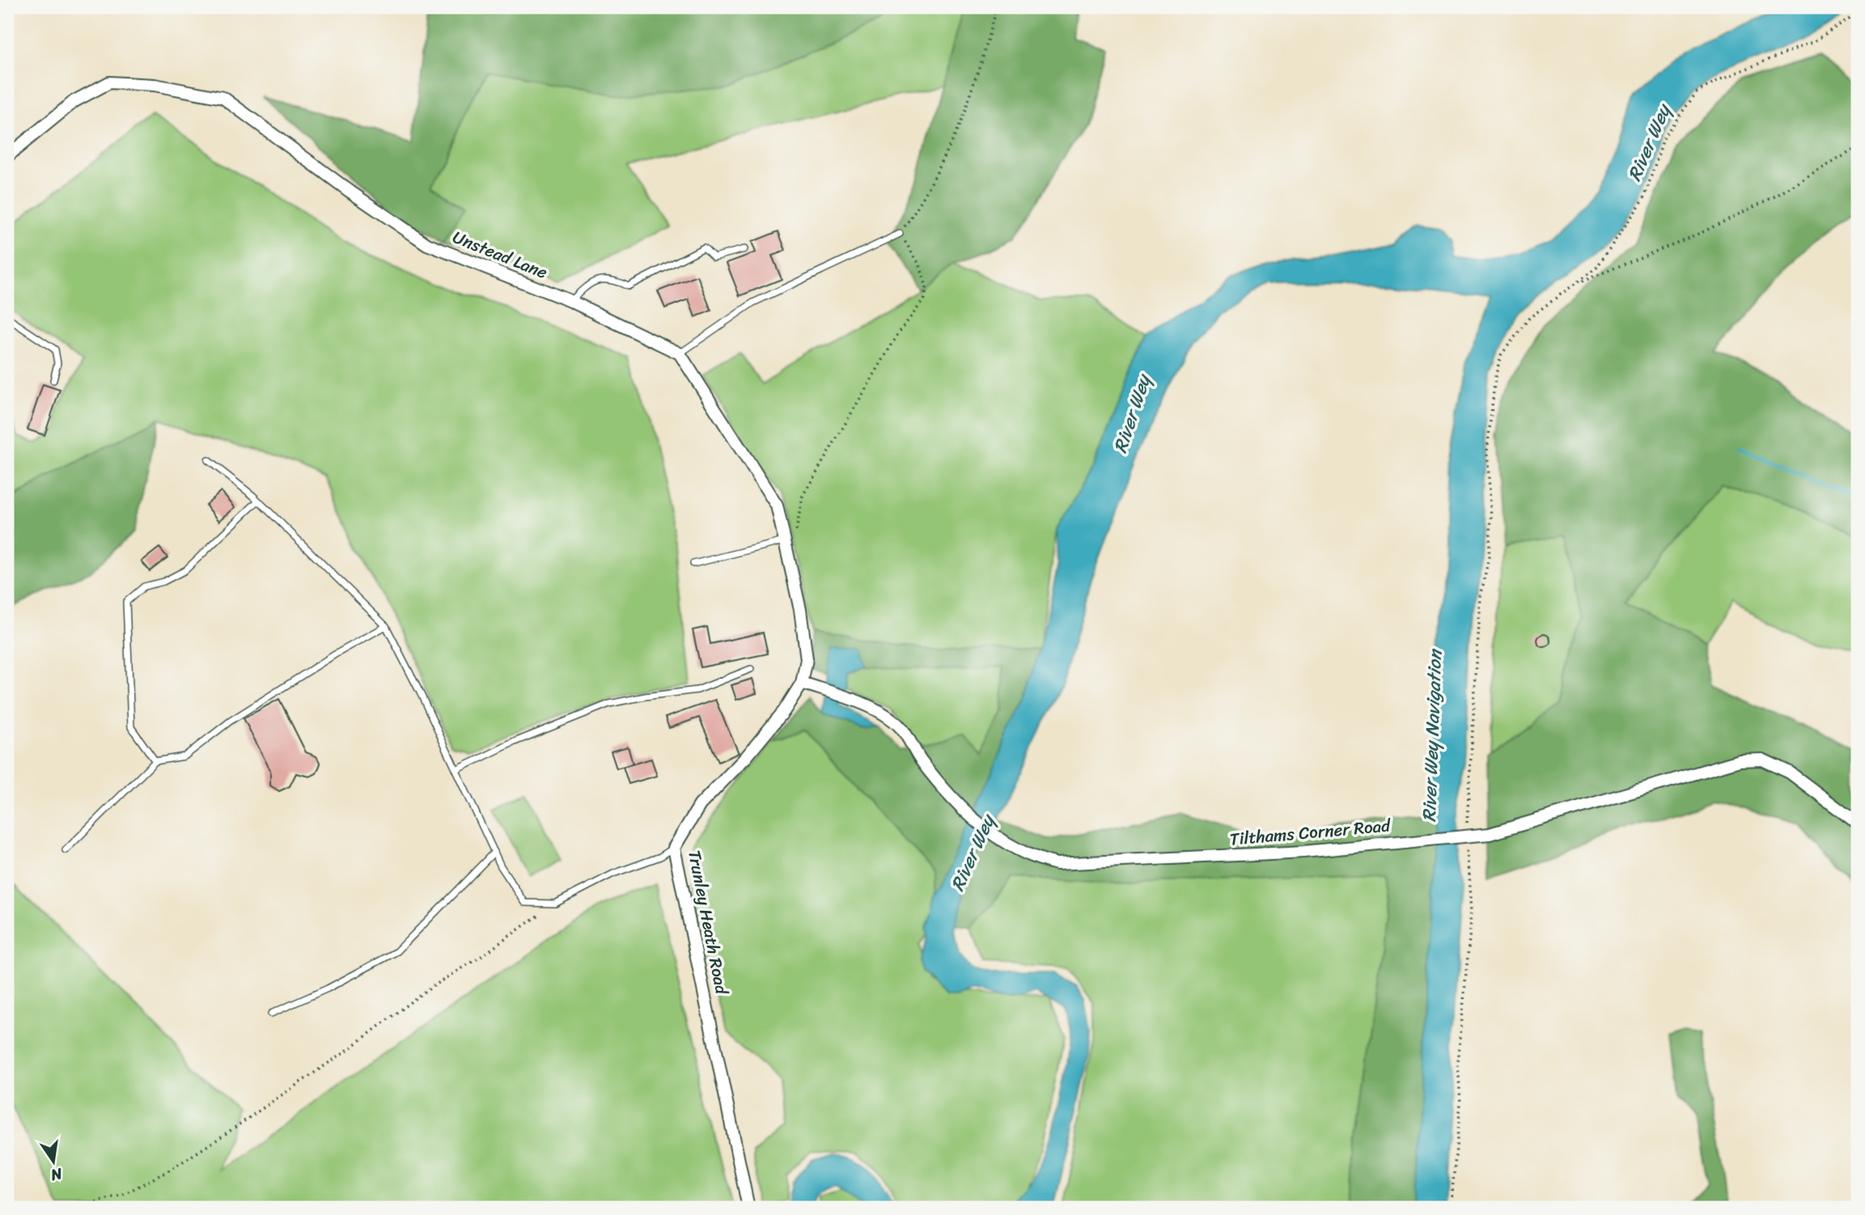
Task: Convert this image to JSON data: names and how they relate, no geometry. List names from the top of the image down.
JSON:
{
  "streets": {
    "street": ["Unstead Lane", "Tilthams Corner Road", "Trunley Heath Road"]
  },
  "crossings": [
    ["Tilthams Corner Road", "Trunley Heath Road"]
  ],
  "water": ["River Wey", "River Wey Navigation"],
  "north": "bottom"
}
